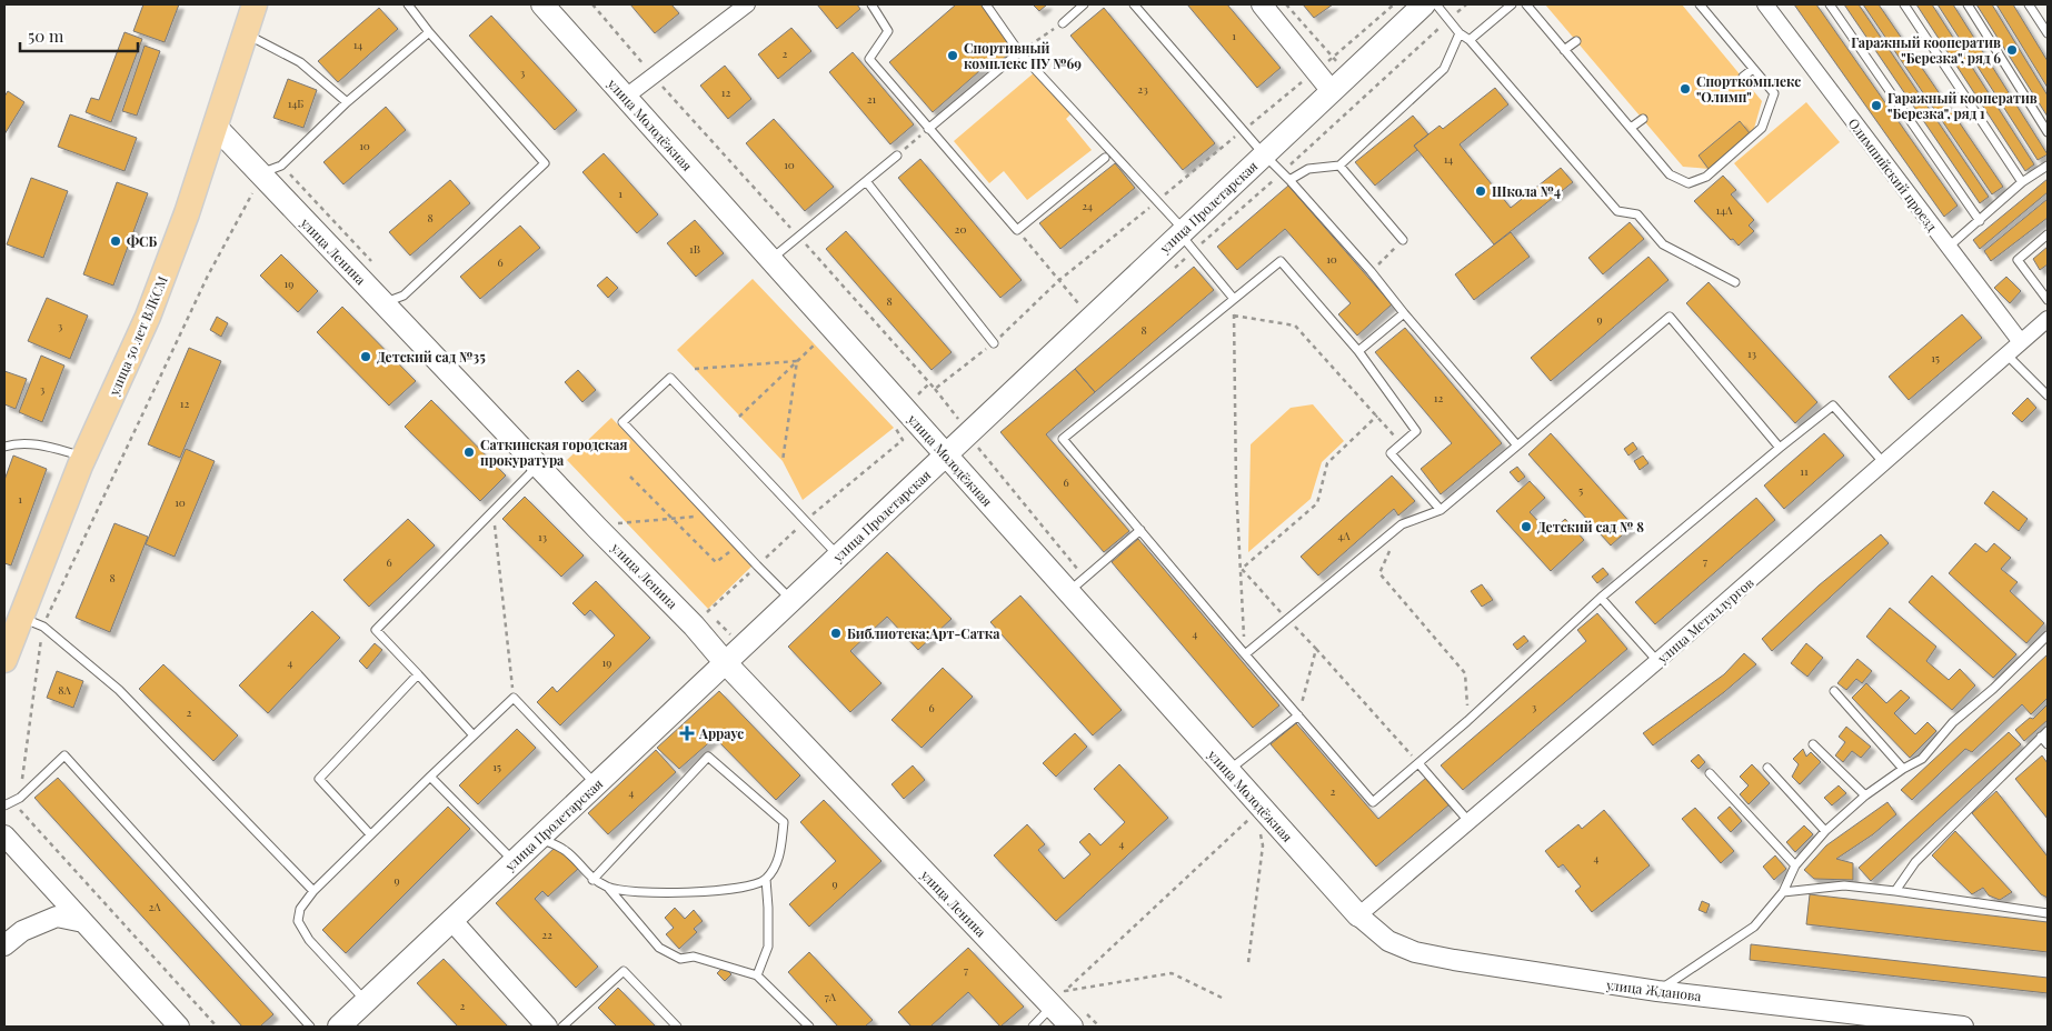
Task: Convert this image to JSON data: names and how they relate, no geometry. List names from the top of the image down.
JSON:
{
  "streets": {
    "main road": [
      "улица Молодёжная",
      "улица Пролетарская",
      "улица Ленина",
      "улица 50 лет ВЛКСМ"
    ],
    "street": ["Олимпийский проезд", "улица Металлургов", "улица Жданова"]
  },
  "crossings": [
    ["улица Молодёжная", "улица Пролетарская"],
    ["улица Молодёжная", "улица Металлургов"],
    ["улица Молодёжная", "улица Жданова"],
    ["Олимпийский проезд", "улица Металлургов"],
    ["улица Пролетарская", "улица Ленина"],
    ["улица Ленина", "улица 50 лет ВЛКСМ"],
    ["улица Металлургов", "улица Жданова"]
  ],
  "places": {
    "other": [
      "Гаражный кооператив \"Березка\", ряд 6",
      "Спортивный комплекс ПУ №69",
      "Спорткомплекс \"Олимп\"",
      "Гаражный кооператив \"Березка\", ряд 1",
      "Школа №4",
      "ФСБ",
      "Детский сад №35",
      "Саткинская городская прокуратура",
      "Детский сад № 8",
      "Библиотека;Арт-Сатка"
    ],
    "health": ["Арраус"]
  },
  "house_numbers": [
    "1",
    "14",
    "2",
    "3",
    "23",
    "12",
    "21",
    "14Б",
    "10",
    "14",
    "10",
    "1",
    "24",
    "14А",
    "8",
    "20",
    "1В",
    "10",
    "6",
    "19",
    "8",
    "9",
    "3",
    "8",
    "13",
    "15",
    "3",
    "12",
    "12",
    "11",
    "6",
    "5",
    "1",
    "10",
    "4А",
    "13",
    "7",
    "6",
    "8",
    "4",
    "4",
    "19",
    "8А",
    "3",
    "6",
    "2",
    "15",
    "2",
    "4",
    "4",
    "4",
    "9",
    "9",
    "2А",
    "22",
    "7",
    "7А",
    "2"
  ],
  "scale_bar": "50 m"
}
